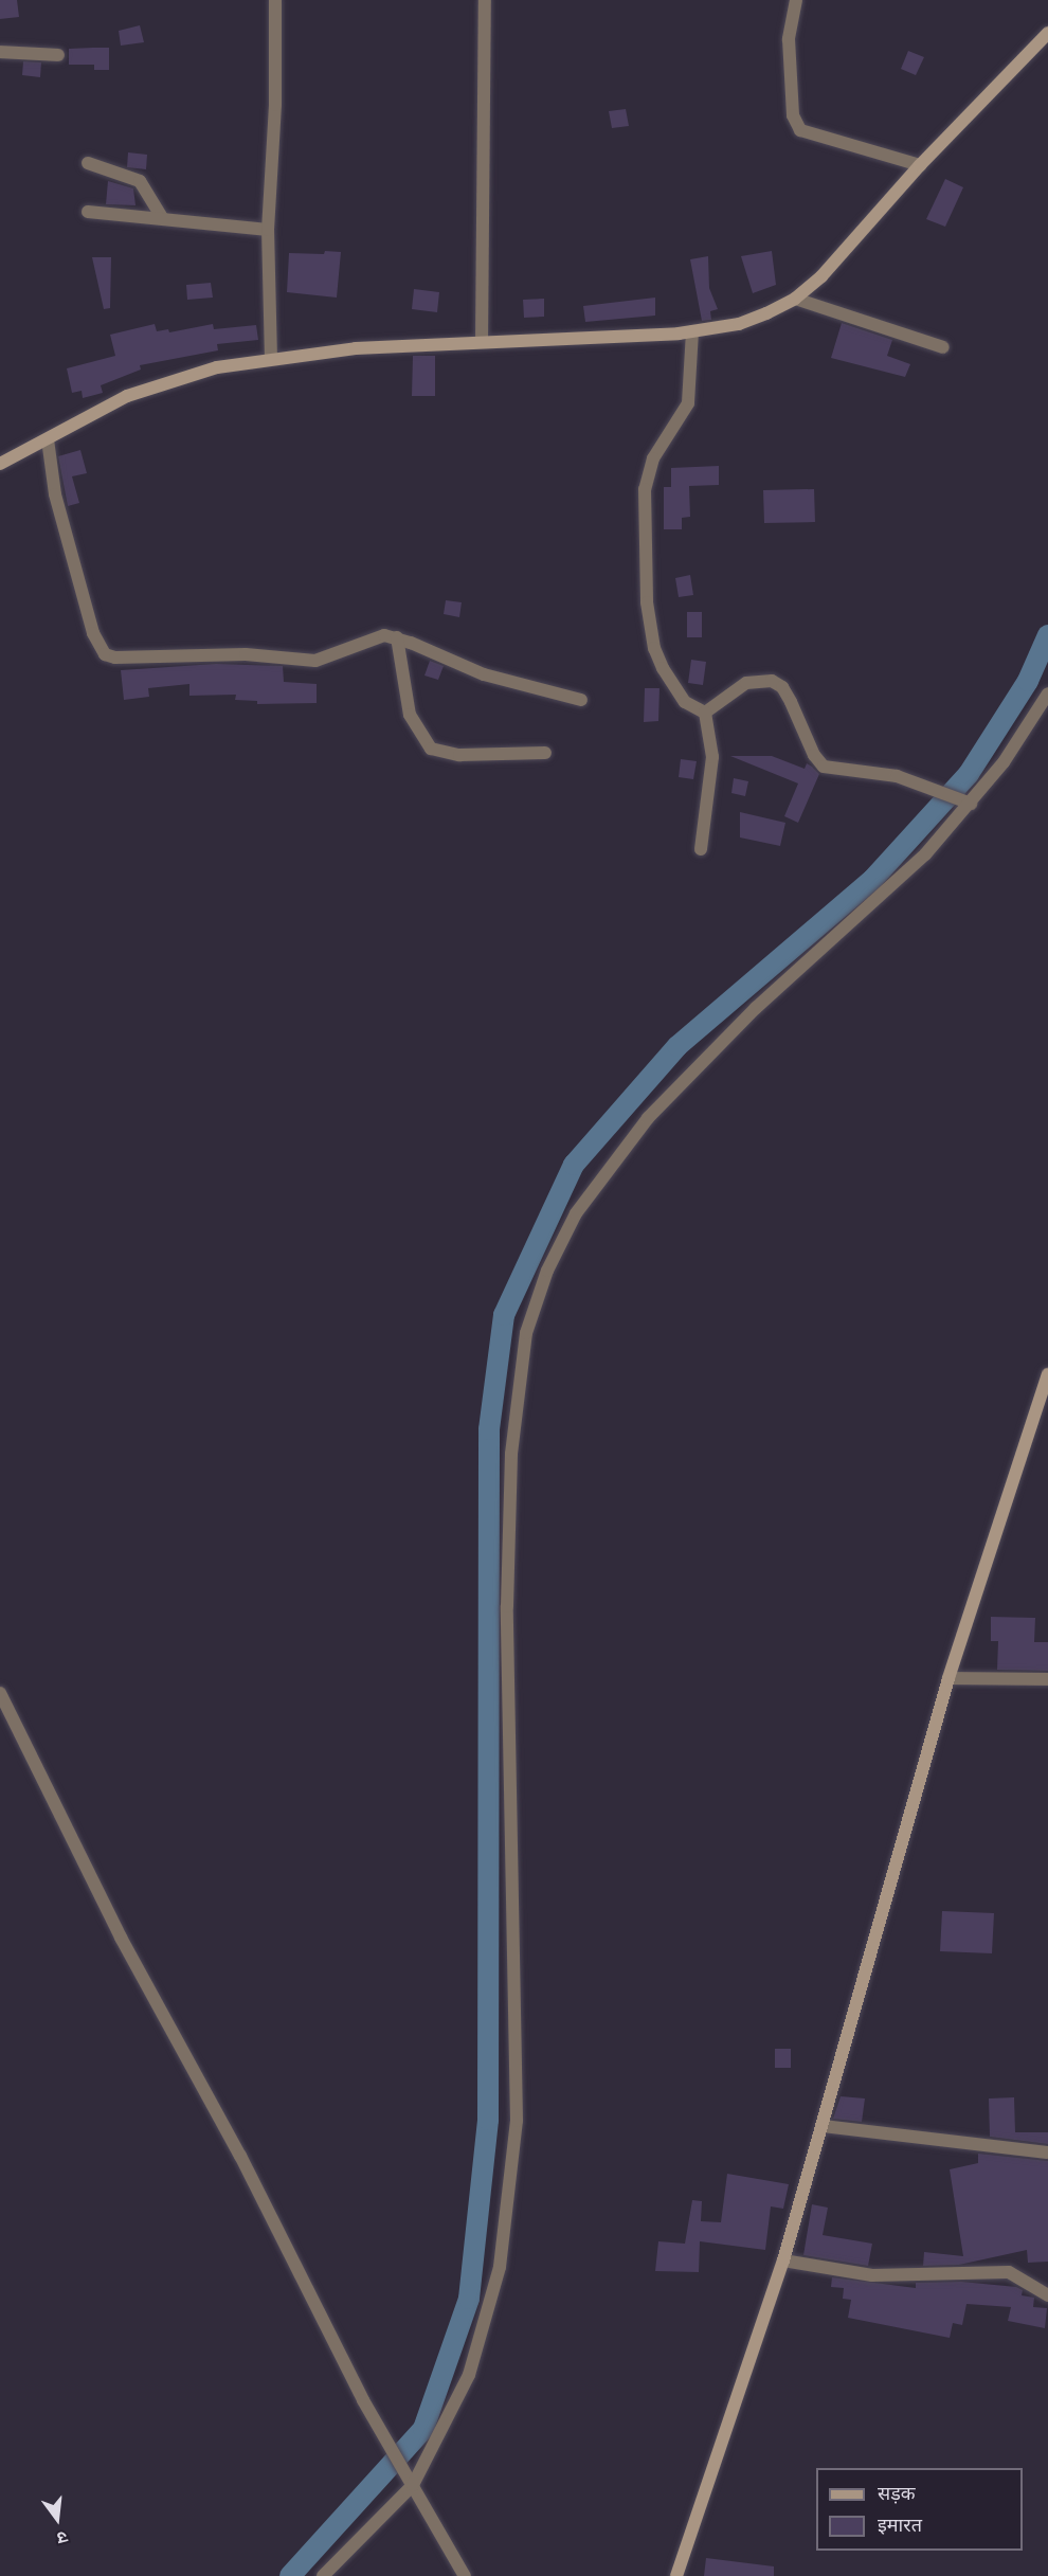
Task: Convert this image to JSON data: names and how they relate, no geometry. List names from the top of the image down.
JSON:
{
  "legend": ["सड़क", "इमारत"],
  "north": "bottom"
}
